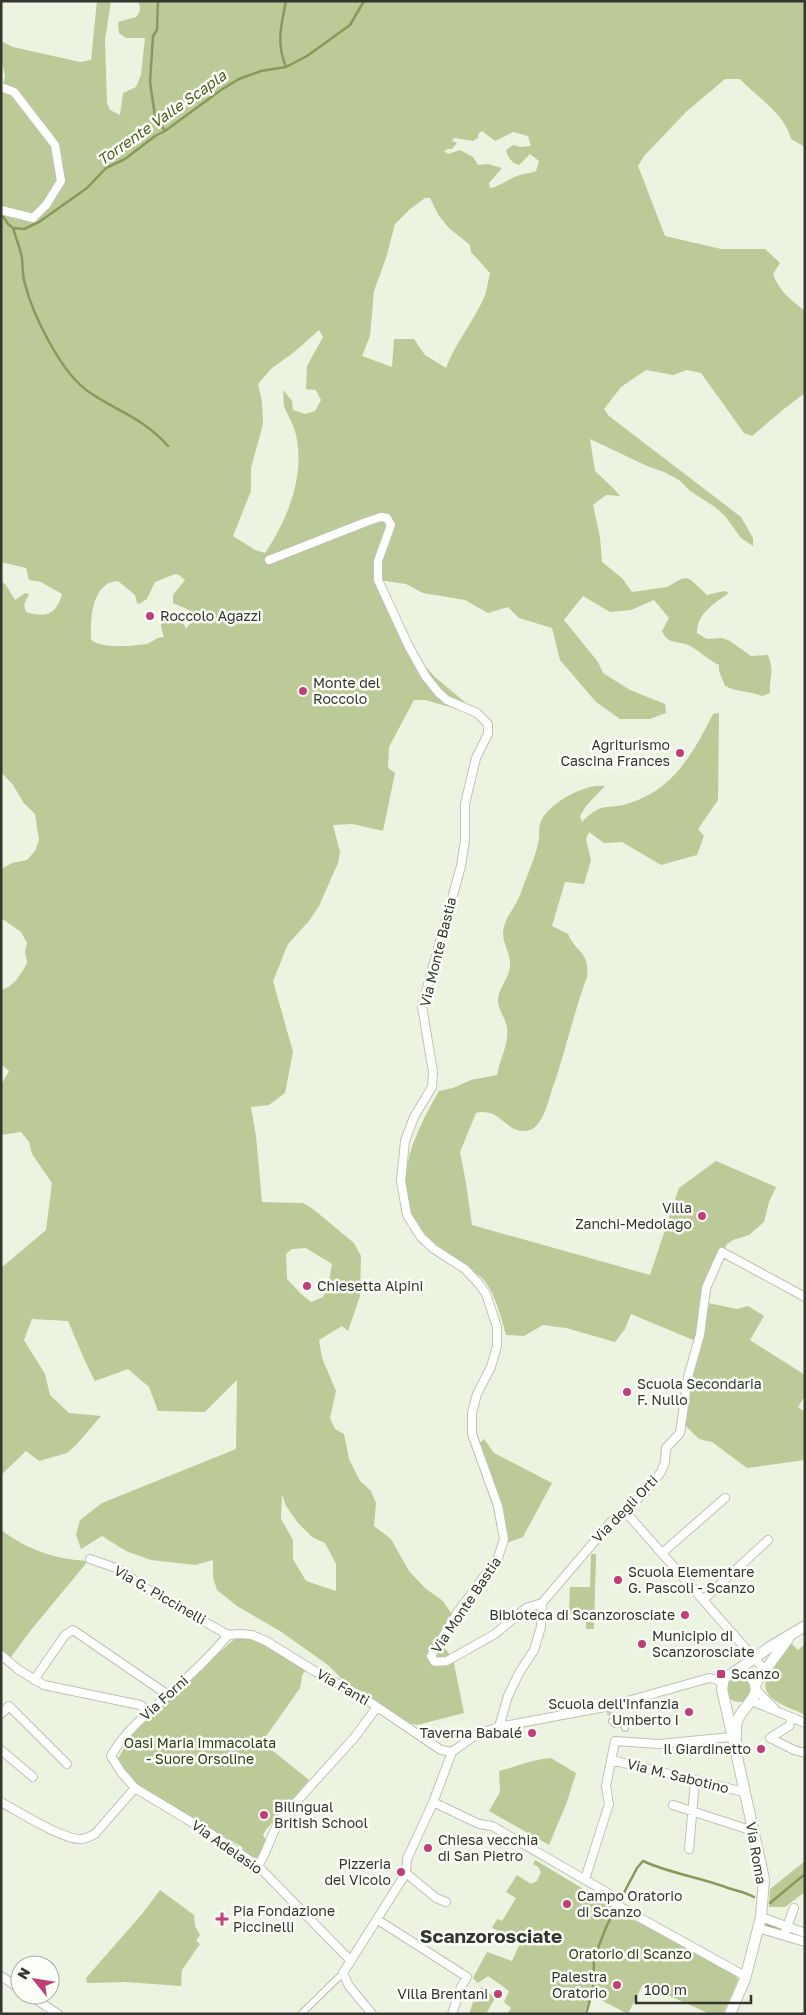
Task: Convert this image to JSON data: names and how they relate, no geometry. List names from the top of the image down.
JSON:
{
  "streets": {
    "street": [
      "Via Monte Bastia",
      "Via degli Orti",
      "Via G. Piccinelli",
      "Via Fanti",
      "Via Forni",
      "Via M. Sabotino",
      "Via Adelasio",
      "Via Roma"
    ]
  },
  "crossings": [
    ["Via Monte Bastia", "Via degli Orti"],
    ["Via G. Piccinelli", "Via Fanti"],
    ["Via G. Piccinelli", "Via Forni"],
    ["Via Fanti", "Via Forni"],
    ["Via Forni", "Via Adelasio"],
    ["Via M. Sabotino", "Via Roma"]
  ],
  "districts": ["Scanzorosciate"],
  "water": ["Torrente Valle Scapla"],
  "parks": ["Oasi Maria Immacolata - Suore Orsoline", "Oratorio di Scanzo"],
  "places": {
    "other": [
      "Roccolo Agazzi",
      "Monte del Roccolo",
      "Agriturismo Cascina Frances",
      "Villa Zanchi-Medolago",
      "Chiesetta Alpini",
      "Scuola Secondaria F. Nullo",
      "Scuola Elementare G. Pascoli - Scanzo",
      "Bibloteca di Scanzorosciate",
      "Municipio di Scanzorosciate",
      "Scuola dell'Infanzia Umberto I",
      "Taverna Babalé",
      "Il Giardinetto",
      "Bilingual British School",
      "Chiesa vecchia di San Pietro",
      "Pizzeria del Vicolo",
      "Campo Oratorio di Scanzo",
      "Palestra Oratorio",
      "Villa Brentani"
    ],
    "transit": ["Scanzo"],
    "health": ["Pia Fondazione Piccinelli"]
  },
  "scale_bar": "100 m",
  "north": "top left"
}
